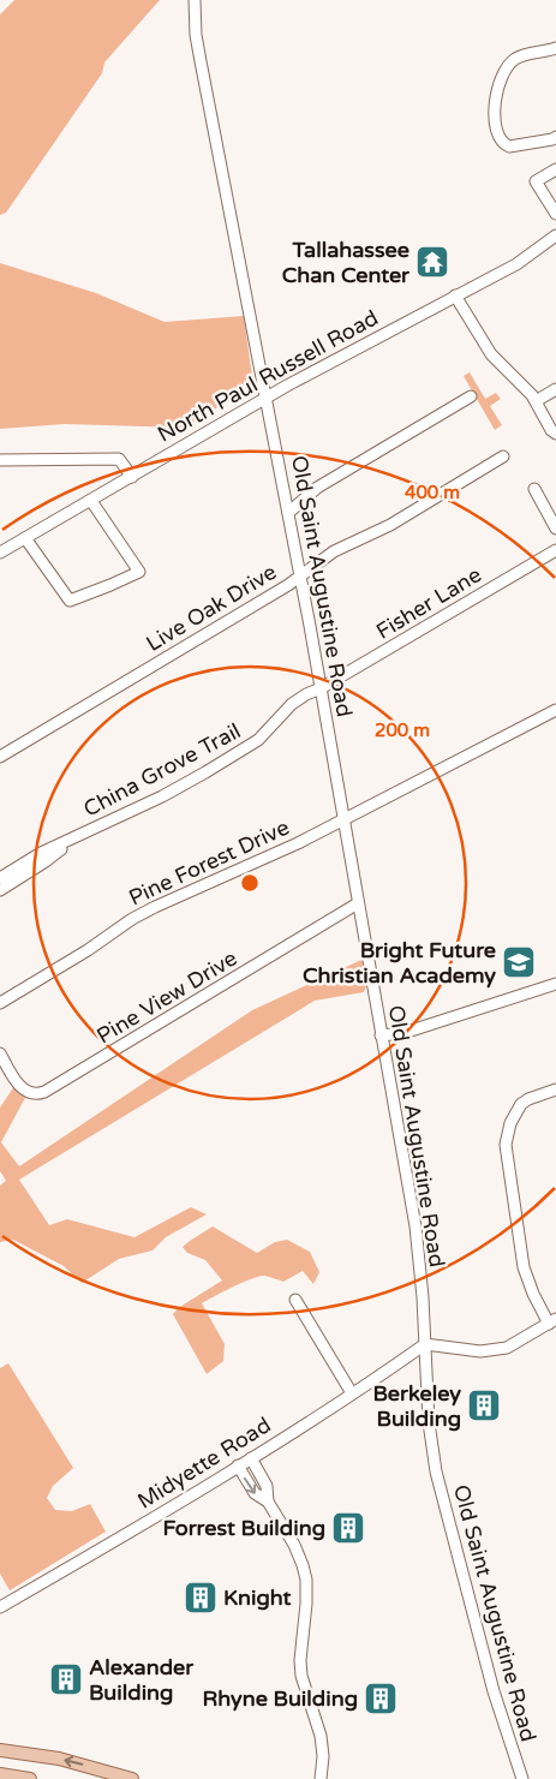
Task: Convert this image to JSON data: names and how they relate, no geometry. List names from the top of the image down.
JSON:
{
  "streets": {
    "street": [
      "North Paul Russell Road",
      "Old Saint Augustine Road",
      "Fisher Lane",
      "Live Oak Drive",
      "China Grove Trail",
      "Pine Forest Drive",
      "Pine View Drive",
      "Midyette Road"
    ]
  },
  "crossings": [
    ["North Paul Russell Road", "Old Saint Augustine Road"],
    ["Old Saint Augustine Road", "Fisher Lane"],
    ["Old Saint Augustine Road", "Live Oak Drive"],
    ["Old Saint Augustine Road", "China Grove Trail"],
    ["Old Saint Augustine Road", "Pine Forest Drive"],
    ["Old Saint Augustine Road", "Pine View Drive"],
    ["Old Saint Augustine Road", "Midyette Road"],
    ["Fisher Lane", "China Grove Trail"]
  ],
  "places": {
    "temple": ["Tallahassee Chan Center"],
    "school or university": ["Bright Future Christian Academy"],
    "building": [
      "Berkeley Building",
      "Forrest Building",
      "Knight",
      "Alexander Building",
      "Rhyne Building"
    ]
  },
  "rings": ["400 m", "200 m"]
}
